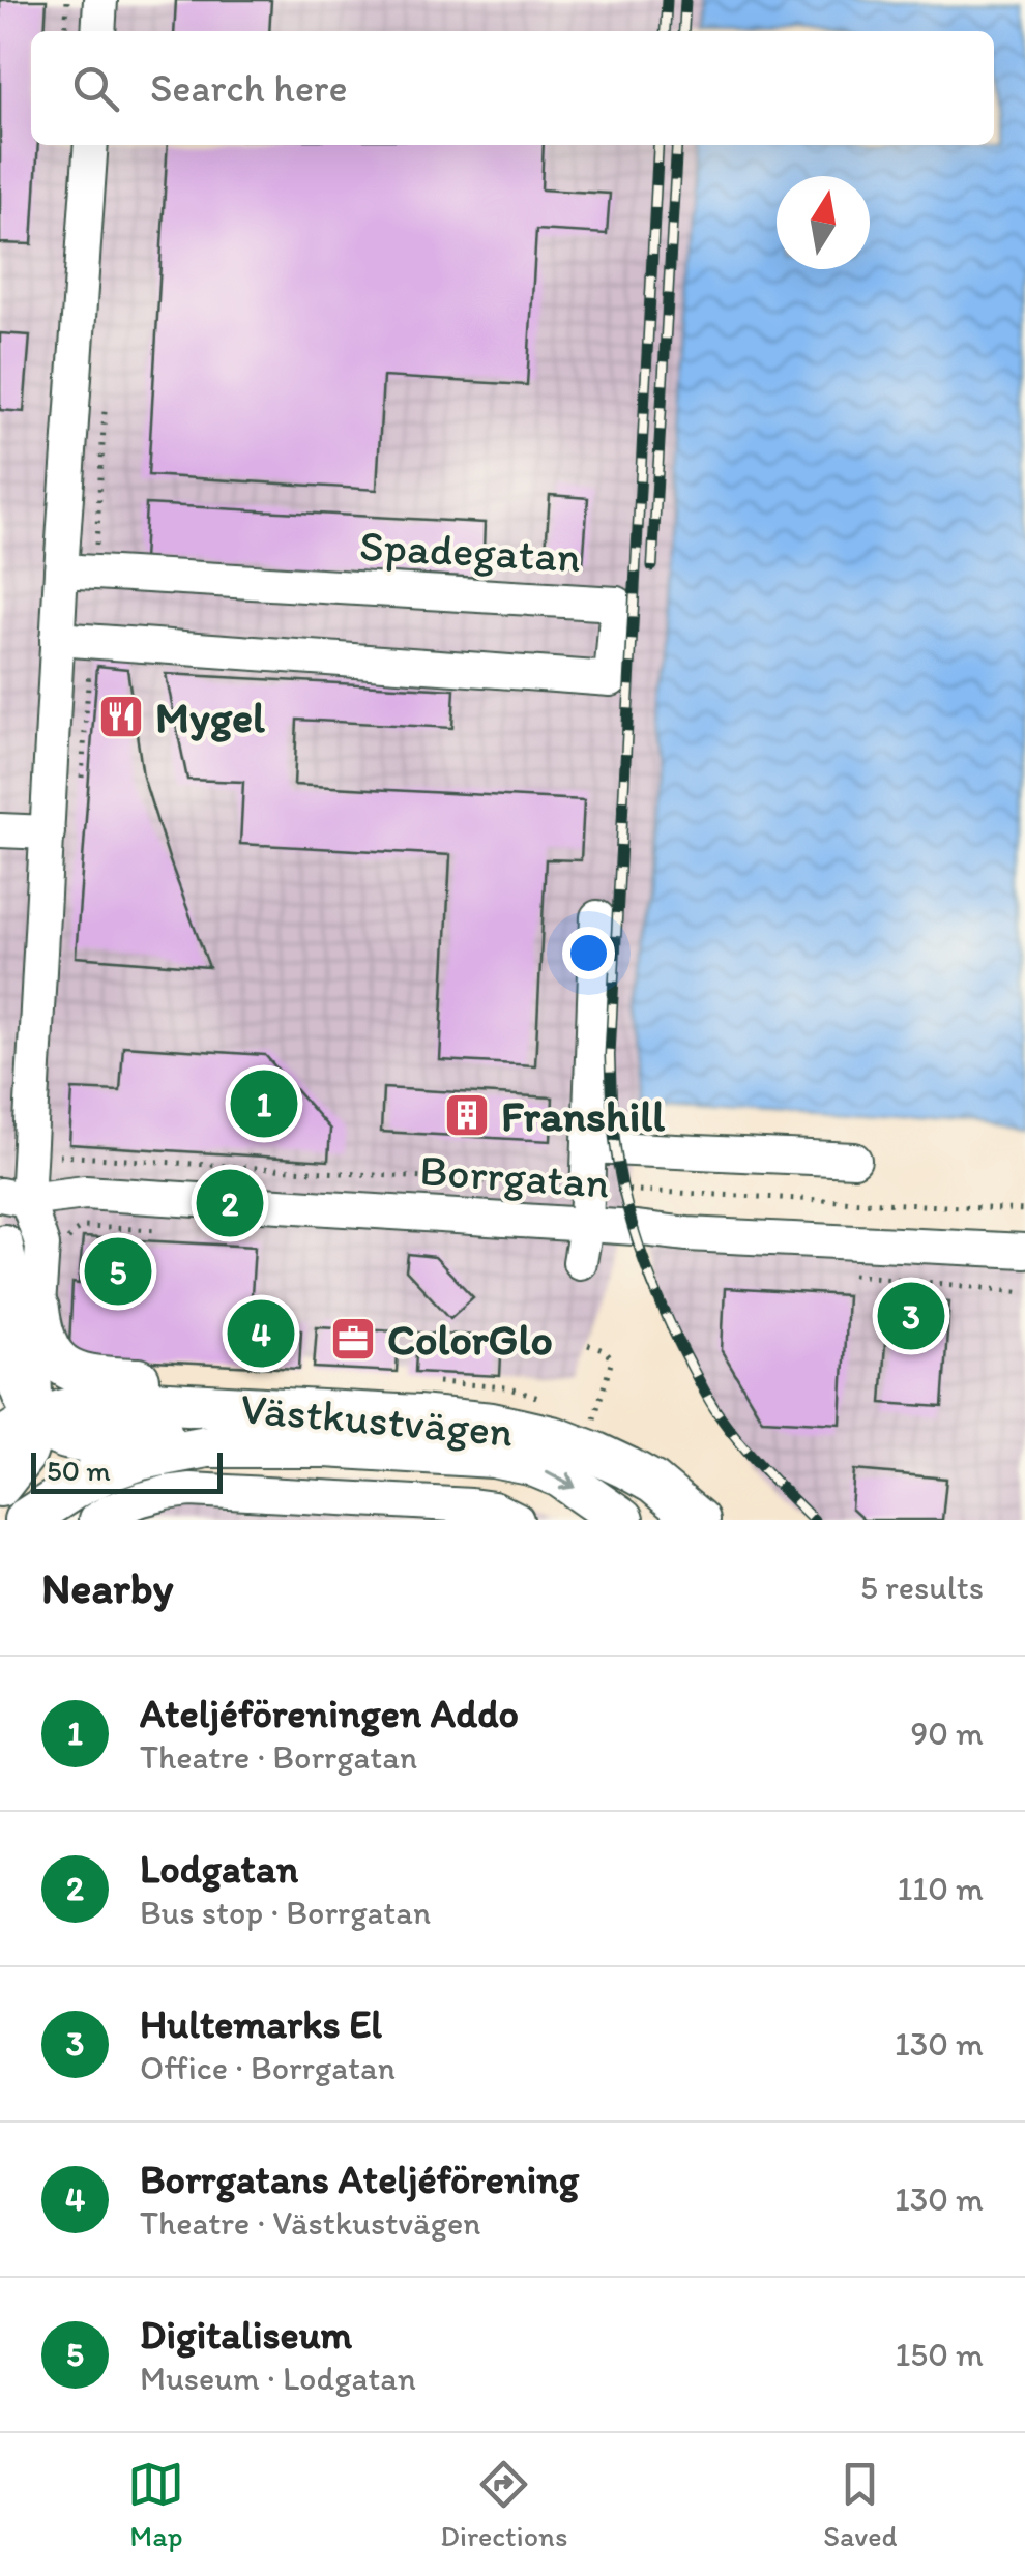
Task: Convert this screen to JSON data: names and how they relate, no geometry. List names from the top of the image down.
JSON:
{
  "streets": {
    "main road": ["Västkustvägen"],
    "street": ["Spadegatan", "Borrgatan"]
  },
  "places": {
    "restaurant": ["Mygel"],
    "building": ["Franshill"],
    "office": ["ColorGlo"]
  },
  "scale_bar": "50 m",
  "north": "top",
  "page": {
    "search": "Search here",
    "pins": [
      "1",
      "2",
      "5",
      "3",
      "4"
    ],
    "scale": "50 m",
    "heading": ["Nearby", "5 results"],
    "list": [
      {
        "mark": "1",
        "name": "Ateljéföreningen Addo",
        "note": "Theatre · Borrgatan",
        "value": "90 m"
      },
      {
        "mark": "2",
        "name": "Lodgatan",
        "note": "Bus stop · Borrgatan",
        "value": "110 m"
      },
      {
        "mark": "3",
        "name": "Hultemarks El",
        "note": "Office · Borrgatan",
        "value": "130 m"
      },
      {
        "mark": "4",
        "name": "Borrgatans Ateljéförening",
        "note": "Theatre · Västkustvägen",
        "value": "130 m"
      },
      {
        "mark": "5",
        "name": "Digitaliseum",
        "note": "Museum · Lodgatan",
        "value": "150 m"
      }
    ],
    "nav": ["Map", "Directions", "Saved"]
  }
}
